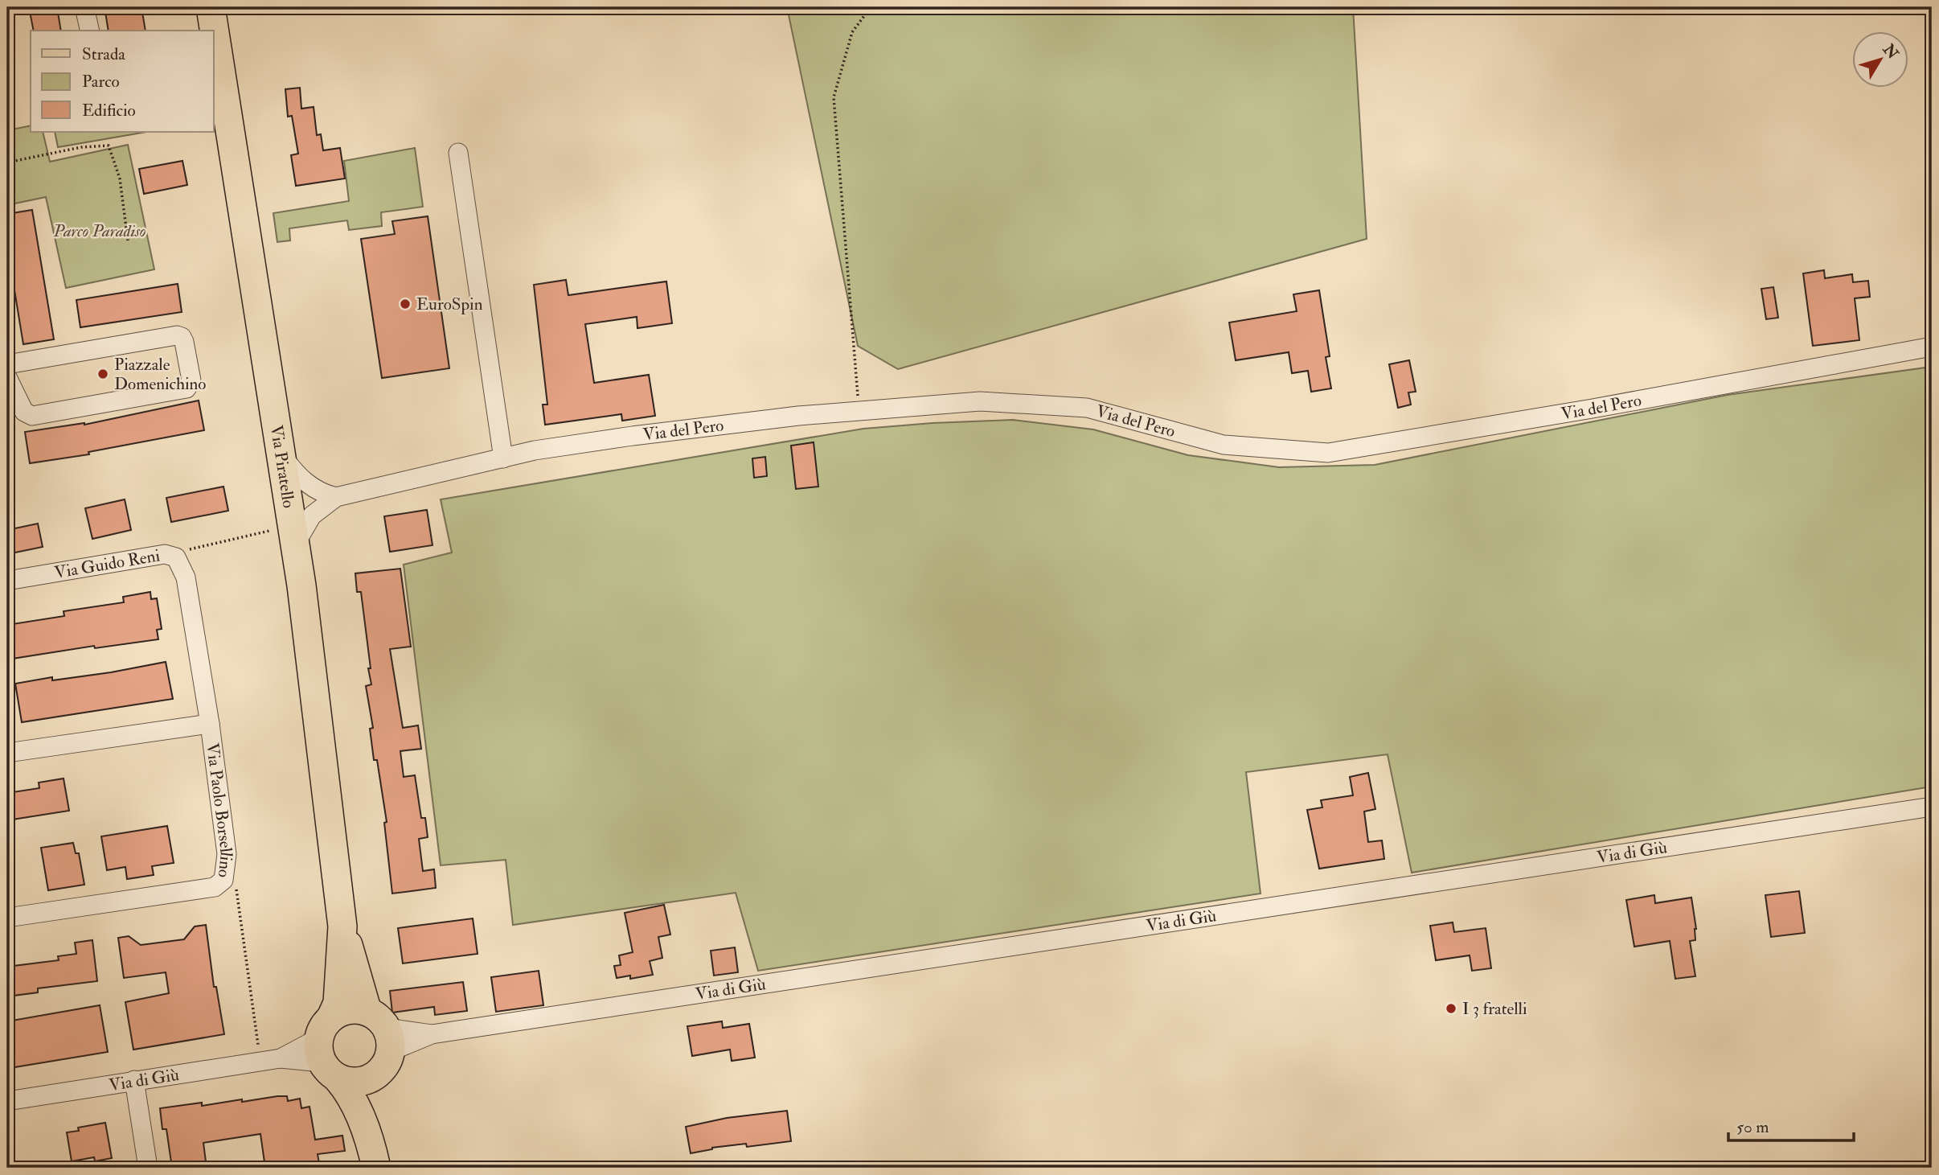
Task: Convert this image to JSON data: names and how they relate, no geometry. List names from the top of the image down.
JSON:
{
  "streets": {
    "main road": ["Via Piratello"],
    "street": [
      "Via del Pero",
      "Via Guido Reni",
      "Via Paolo Borsellino",
      "Via di Giù"
    ]
  },
  "crossings": [
    ["Via del Pero", "Via Piratello"],
    ["Via del Pero", "Via Guido Reni"],
    ["Via Piratello", "Via Guido Reni"],
    ["Via Piratello", "Via di Giù"],
    ["Via Guido Reni", "Via Paolo Borsellino"]
  ],
  "parks": ["Parco Paradiso"],
  "places": ["EuroSpin", "Piazzale Domenichino", "I 3 fratelli"],
  "legend": ["Strada", "Parco", "Edificio"],
  "scale_bar": "50 m",
  "north": "top right"
}
